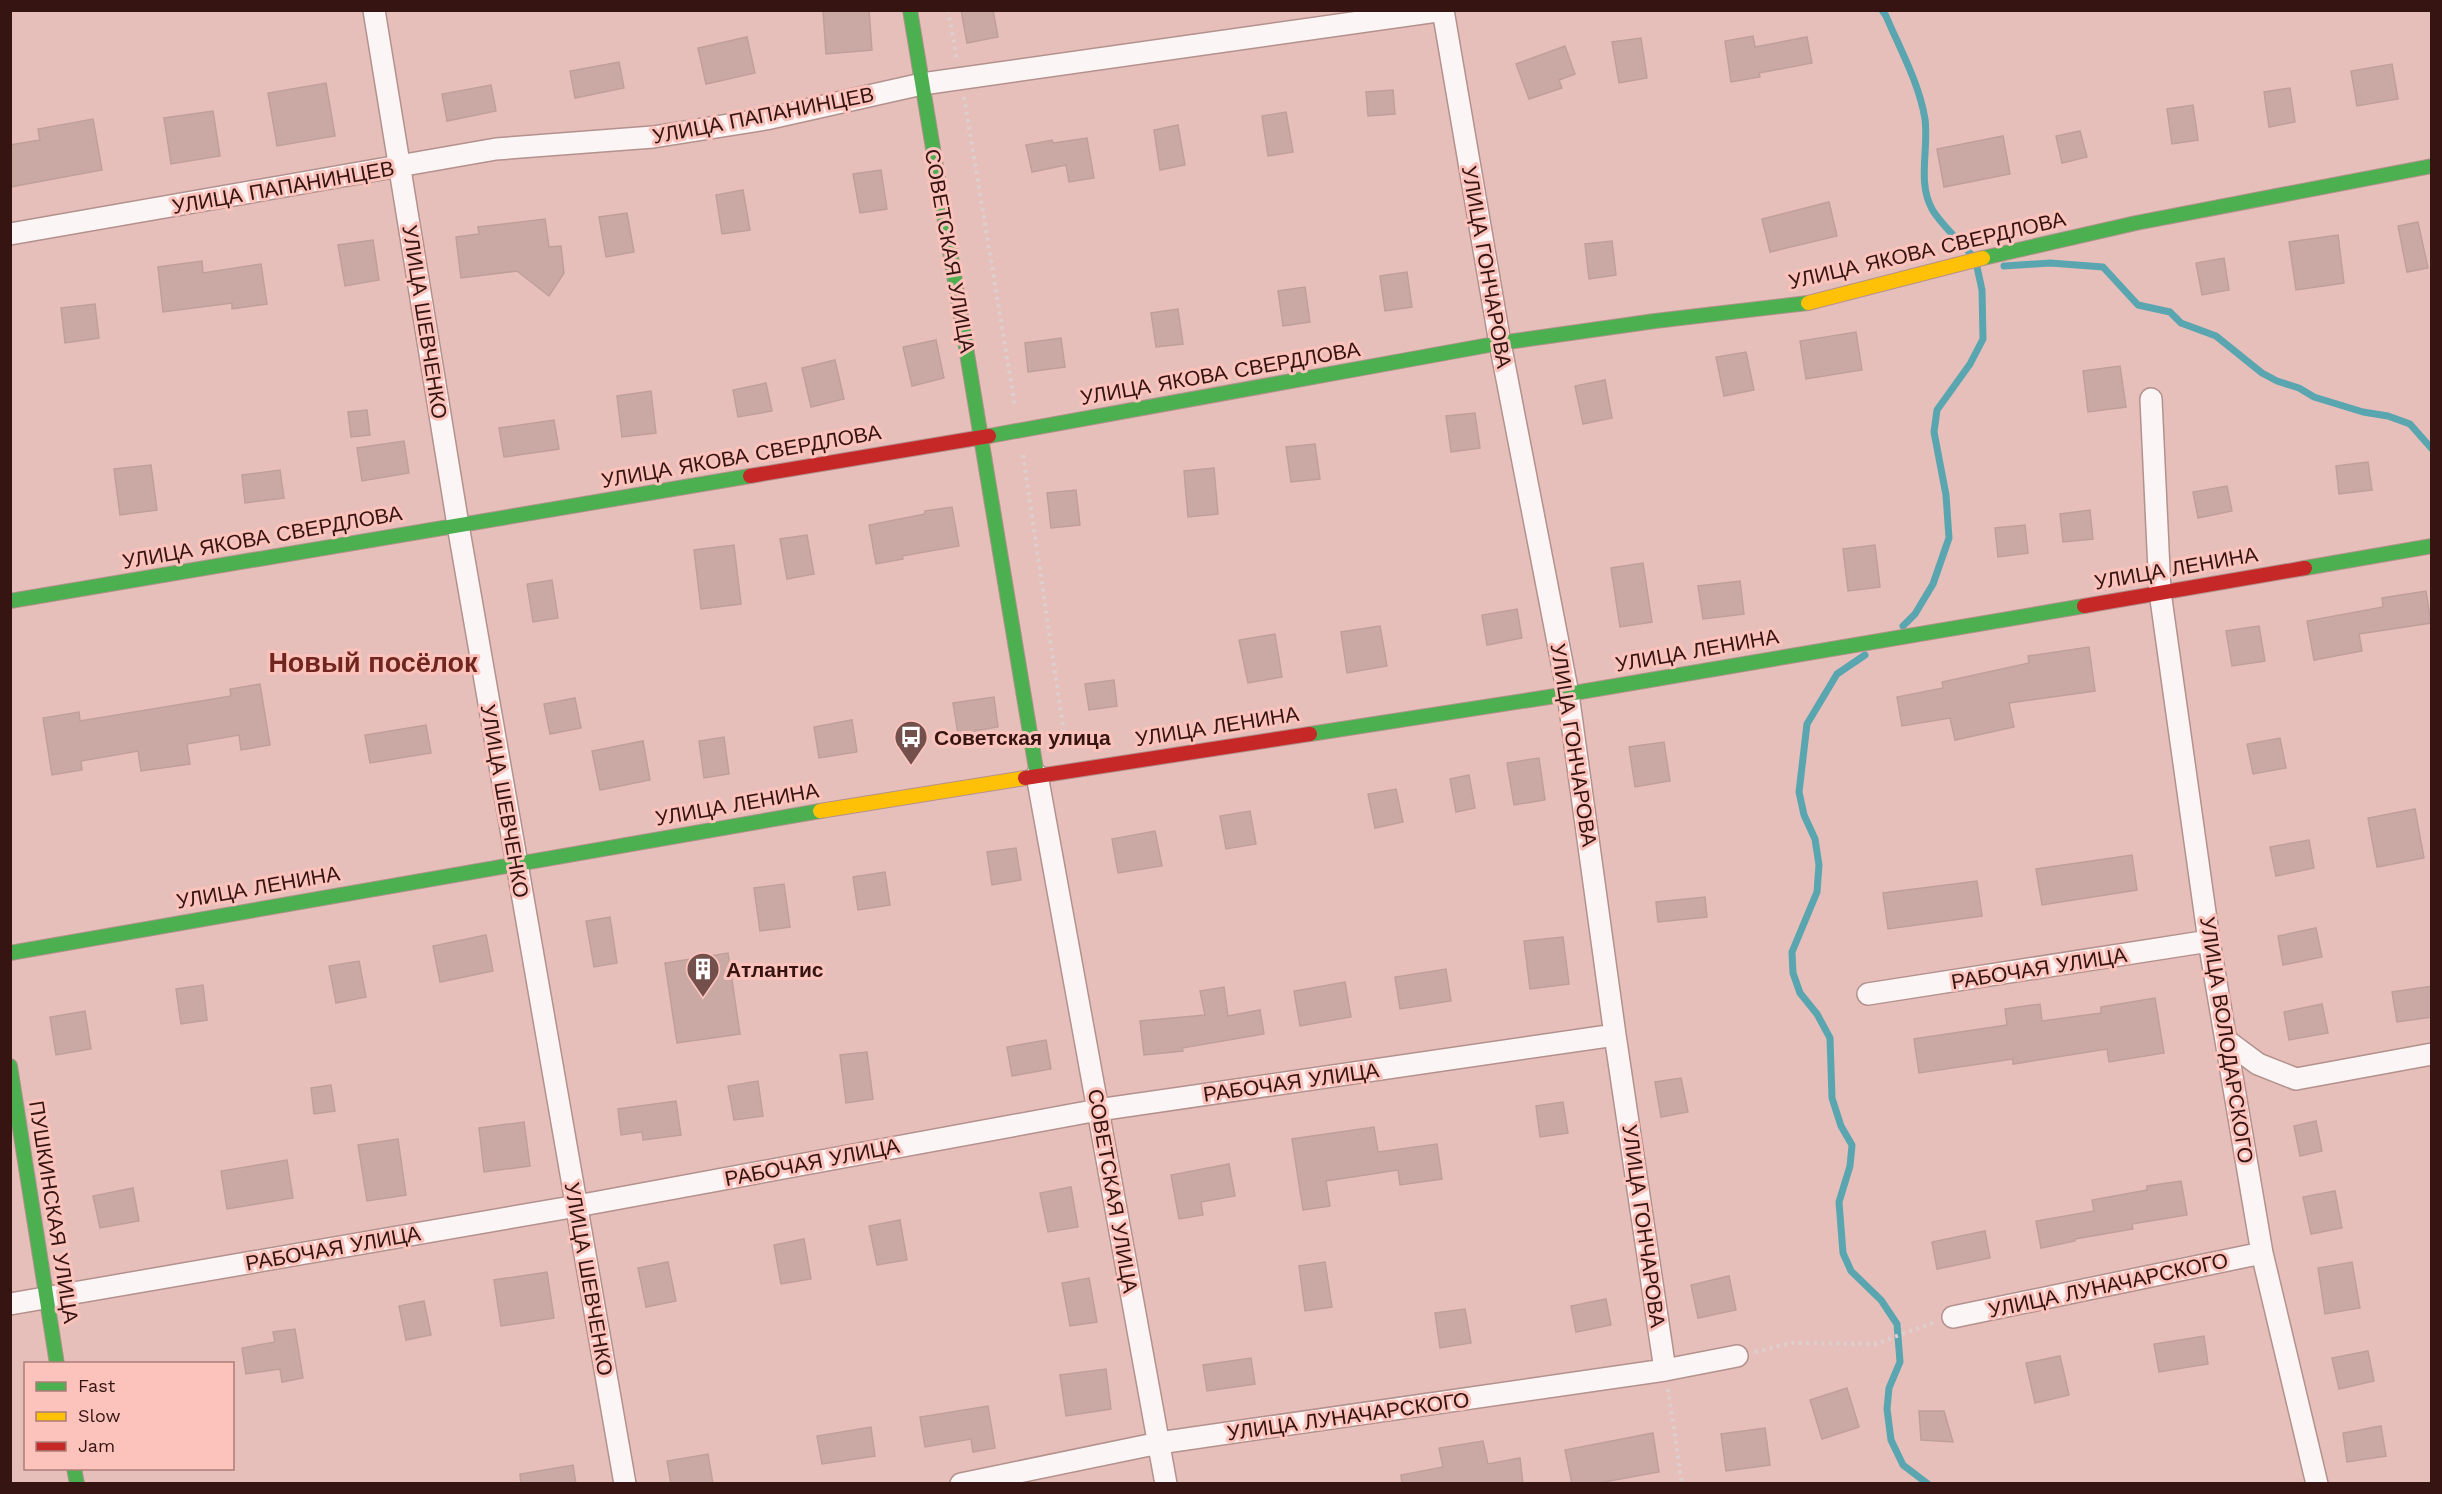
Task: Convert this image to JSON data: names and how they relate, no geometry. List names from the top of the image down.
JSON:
{
  "streets": {
    "street": [
      "УЛИЦА ПАПАНИНЦЕВ",
      "УЛИЦА ЯКОВА СВЕРДЛОВА",
      "СОВЕТСКАЯ УЛИЦА",
      "УЛИЦА ГОНЧАРОВА",
      "УЛИЦА ШЕВЧЕНКО",
      "УЛИЦА ЛЕНИНА",
      "РАБОЧАЯ УЛИЦА",
      "УЛИЦА ВОЛОДАРСКОГО",
      "ПУШКИНСКАЯ УЛИЦА",
      "УЛИЦА ЛУНАЧАРСКОГО"
    ]
  },
  "crossings": [
    ["УЛИЦА ПАПАНИНЦЕВ", "СОВЕТСКАЯ УЛИЦА"],
    ["УЛИЦА ПАПАНИНЦЕВ", "УЛИЦА ГОНЧАРОВА"],
    ["УЛИЦА ПАПАНИНЦЕВ", "УЛИЦА ШЕВЧЕНКО"],
    ["УЛИЦА ЯКОВА СВЕРДЛОВА", "СОВЕТСКАЯ УЛИЦА"],
    ["УЛИЦА ЯКОВА СВЕРДЛОВА", "УЛИЦА ГОНЧАРОВА"],
    ["УЛИЦА ЯКОВА СВЕРДЛОВА", "УЛИЦА ШЕВЧЕНКО"],
    ["СОВЕТСКАЯ УЛИЦА", "УЛИЦА ЛЕНИНА"],
    ["СОВЕТСКАЯ УЛИЦА", "РАБОЧАЯ УЛИЦА"],
    ["СОВЕТСКАЯ УЛИЦА", "УЛИЦА ЛУНАЧАРСКОГО"],
    ["УЛИЦА ГОНЧАРОВА", "УЛИЦА ЛЕНИНА"],
    ["УЛИЦА ГОНЧАРОВА", "РАБОЧАЯ УЛИЦА"],
    ["УЛИЦА ГОНЧАРОВА", "УЛИЦА ЛУНАЧАРСКОГО"],
    ["УЛИЦА ШЕВЧЕНКО", "УЛИЦА ЛЕНИНА"],
    ["УЛИЦА ШЕВЧЕНКО", "РАБОЧАЯ УЛИЦА"],
    ["УЛИЦА ЛЕНИНА", "УЛИЦА ВОЛОДАРСКОГО"],
    ["РАБОЧАЯ УЛИЦА", "УЛИЦА ВОЛОДАРСКОГО"],
    ["РАБОЧАЯ УЛИЦА", "ПУШКИНСКАЯ УЛИЦА"],
    ["УЛИЦА ВОЛОДАРСКОГО", "УЛИЦА ЛУНАЧАРСКОГО"]
  ],
  "districts": ["Новый посёлок"],
  "places": {
    "bus stop": ["Советская улица"],
    "building": ["Атлантис"]
  },
  "legend": ["Fast", "Slow", "Jam"]
}
